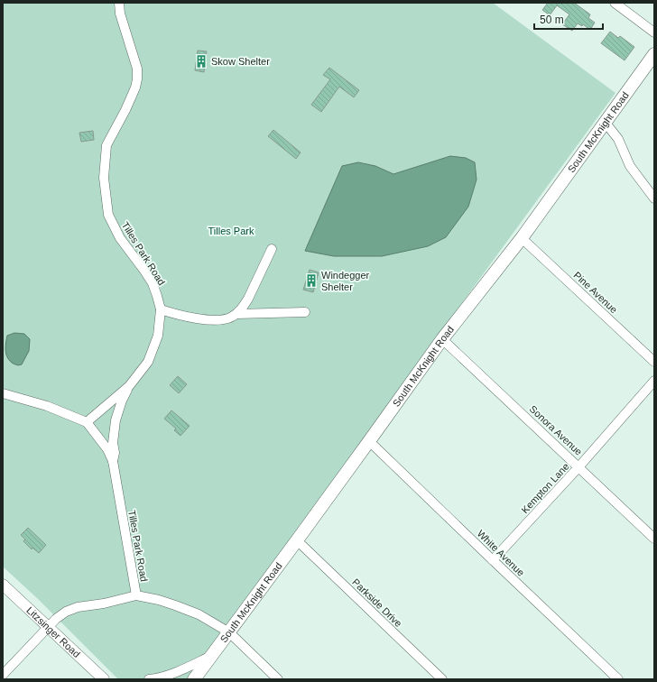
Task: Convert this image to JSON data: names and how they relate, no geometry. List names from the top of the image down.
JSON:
{
  "streets": {
    "main road": ["South McKnight Road"],
    "street": [
      "Tilles Park Road",
      "Pine Avenue",
      "Sonora Avenue",
      "Kempton Lane",
      "White Avenue",
      "Parkside Drive",
      "Litzsinger Road"
    ]
  },
  "crossings": [
    ["South McKnight Road", "Tilles Park Road"],
    ["South McKnight Road", "Pine Avenue"],
    ["South McKnight Road", "Sonora Avenue"],
    ["South McKnight Road", "White Avenue"],
    ["South McKnight Road", "Parkside Drive"],
    ["Tilles Park Road", "Litzsinger Road"],
    ["Sonora Avenue", "Kempton Lane"],
    ["Kempton Lane", "White Avenue"]
  ],
  "parks": ["Tilles Park"],
  "places": {
    "building": ["Skow Shelter", "Windegger Shelter"]
  },
  "scale_bar": "50 m"
}
